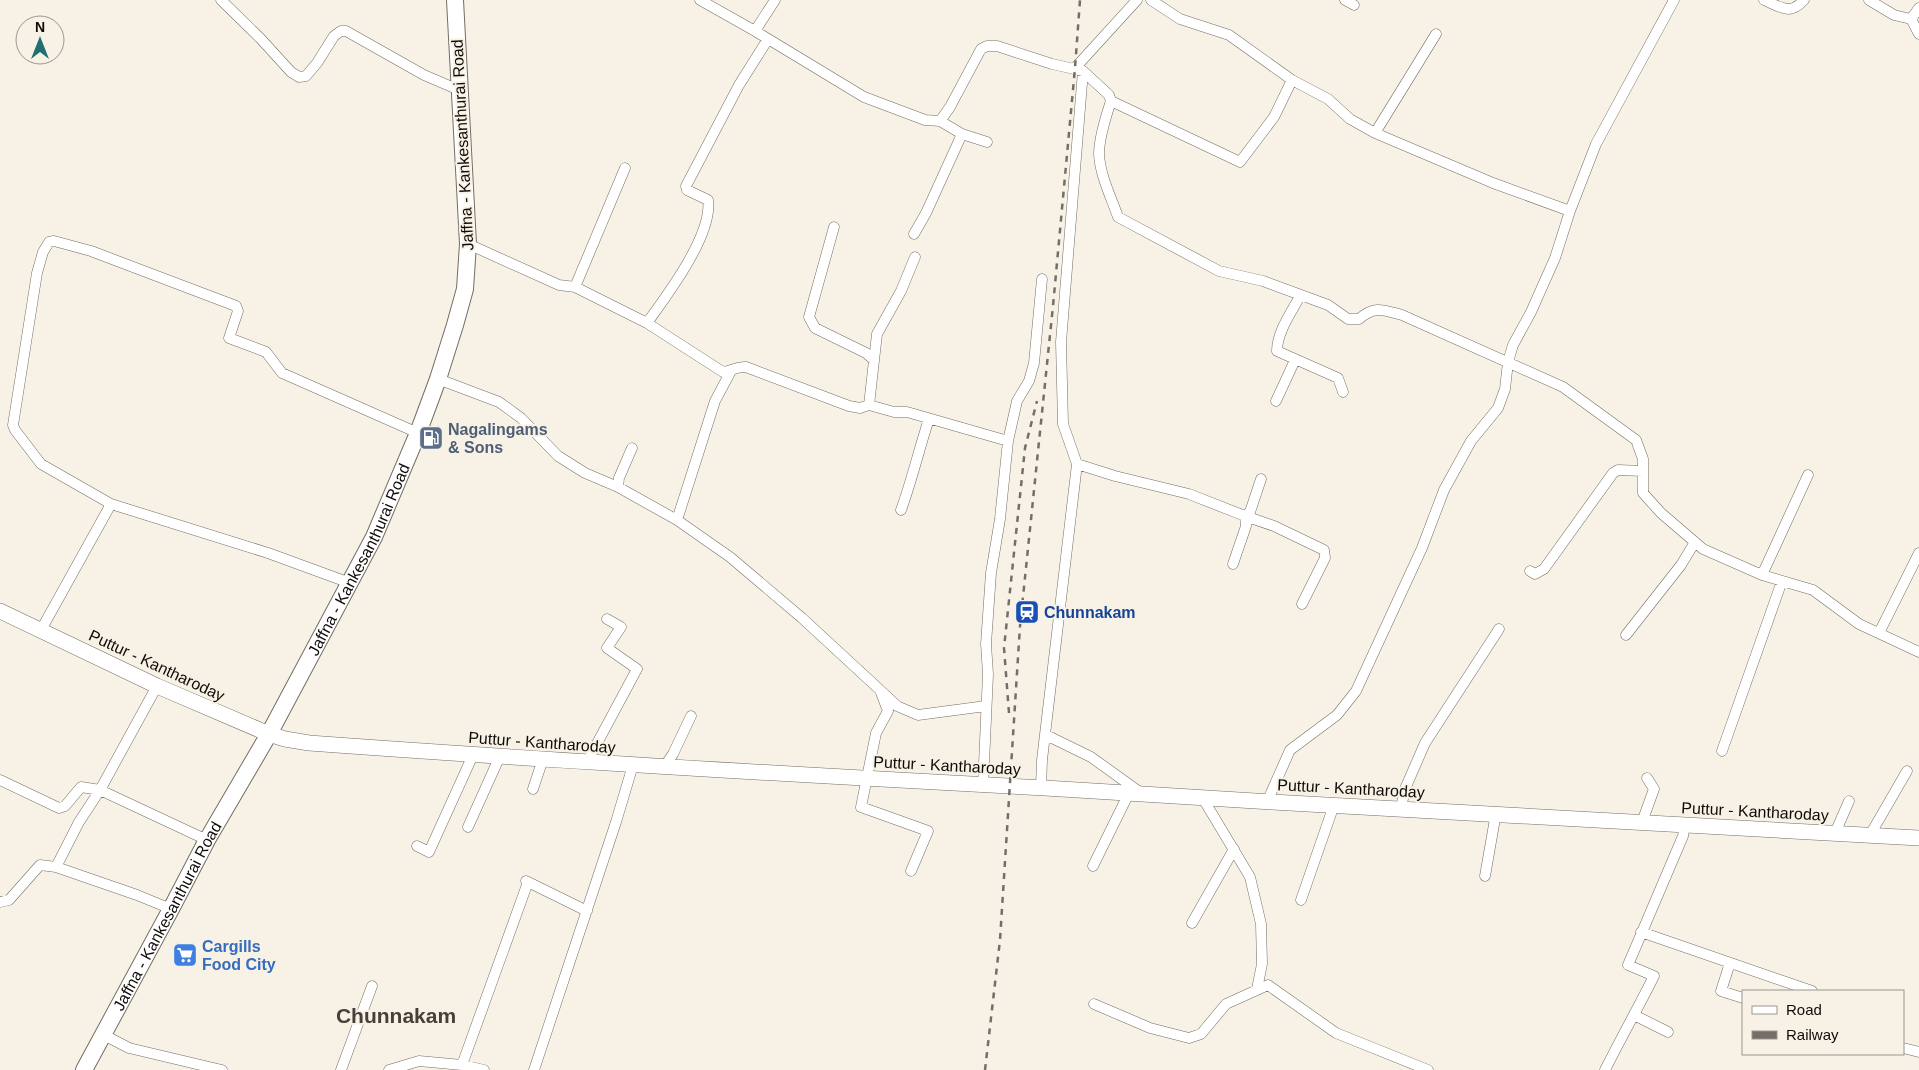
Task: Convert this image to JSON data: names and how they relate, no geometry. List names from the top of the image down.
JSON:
{
  "streets": {
    "main road": ["Jaffna - Kankesanthurai Road", "Puttur - Kantharoday"]
  },
  "crossings": [
    ["Jaffna - Kankesanthurai Road", "Puttur - Kantharoday"]
  ],
  "districts": ["Chunnakam"],
  "places": {
    "fuel station": ["Nagalingams & Sons"],
    "station": ["Chunnakam"],
    "supermarket": ["Cargills Food City"]
  },
  "legend": ["Road", "Railway"],
  "north": "top"
}
